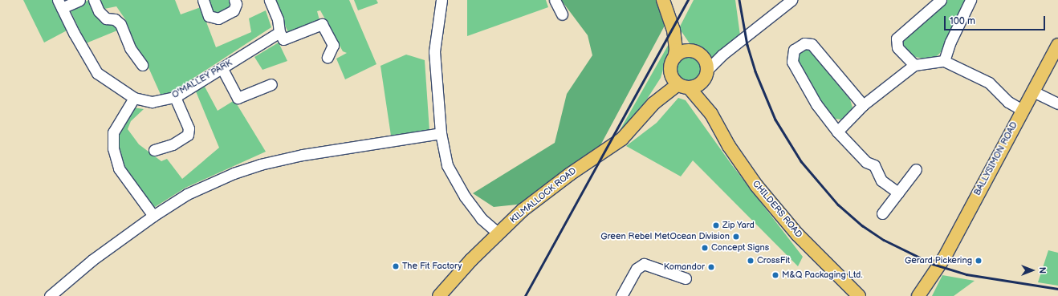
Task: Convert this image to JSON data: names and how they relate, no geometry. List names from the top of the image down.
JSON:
{
  "streets": {
    "main road": ["BALLYSIMON ROAD", "KILMALLOCK ROAD", "CHILDERS ROAD"],
    "street": ["O'MALLEY PARK"]
  },
  "crossings": [
    ["KILMALLOCK ROAD", "CHILDERS ROAD"]
  ],
  "places": [
    "Zip Yard",
    "Green Rebel MetOcean Division",
    "Concept Signs",
    "CrossFit",
    "Gerard Pickering",
    "The Fit Factory",
    "Komandor",
    "M&Q Packaging Ltd."
  ],
  "scale_bar": "100 m",
  "north": "right"
}
